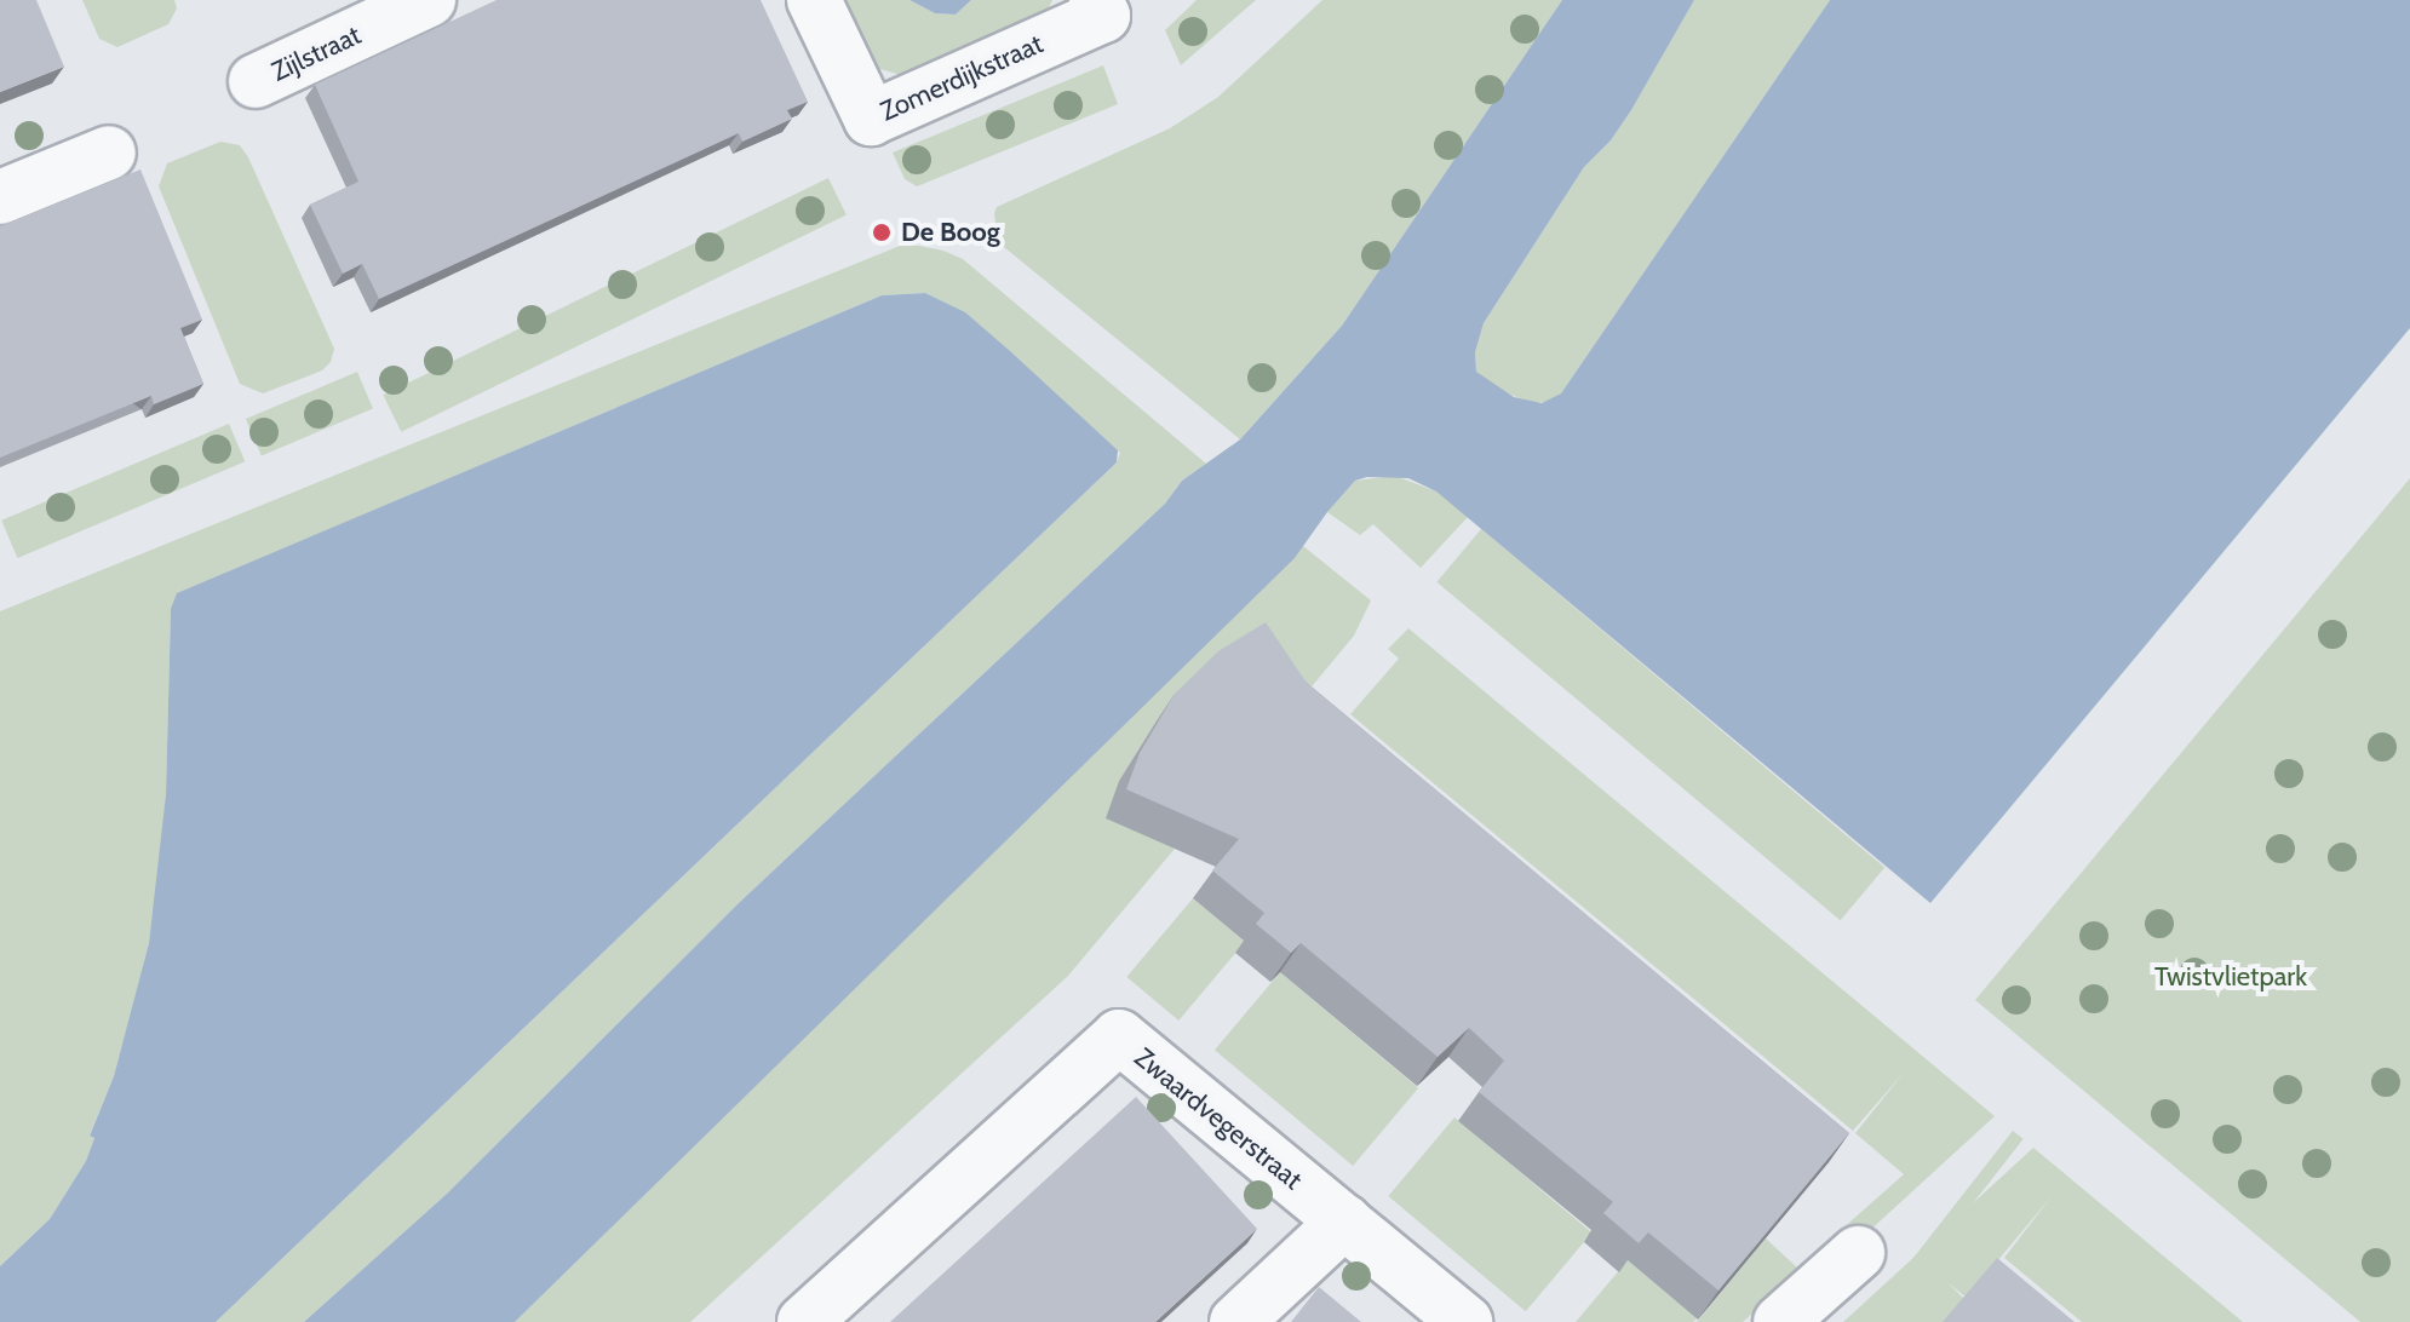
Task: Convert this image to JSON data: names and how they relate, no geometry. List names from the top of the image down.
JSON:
{
  "streets": {
    "street": ["Zijlstraat", "Zomerdijkstraat", "Zwaardvegerstraat"]
  },
  "parks": ["Twistvlietpark"],
  "places": ["De Boog"]
}
